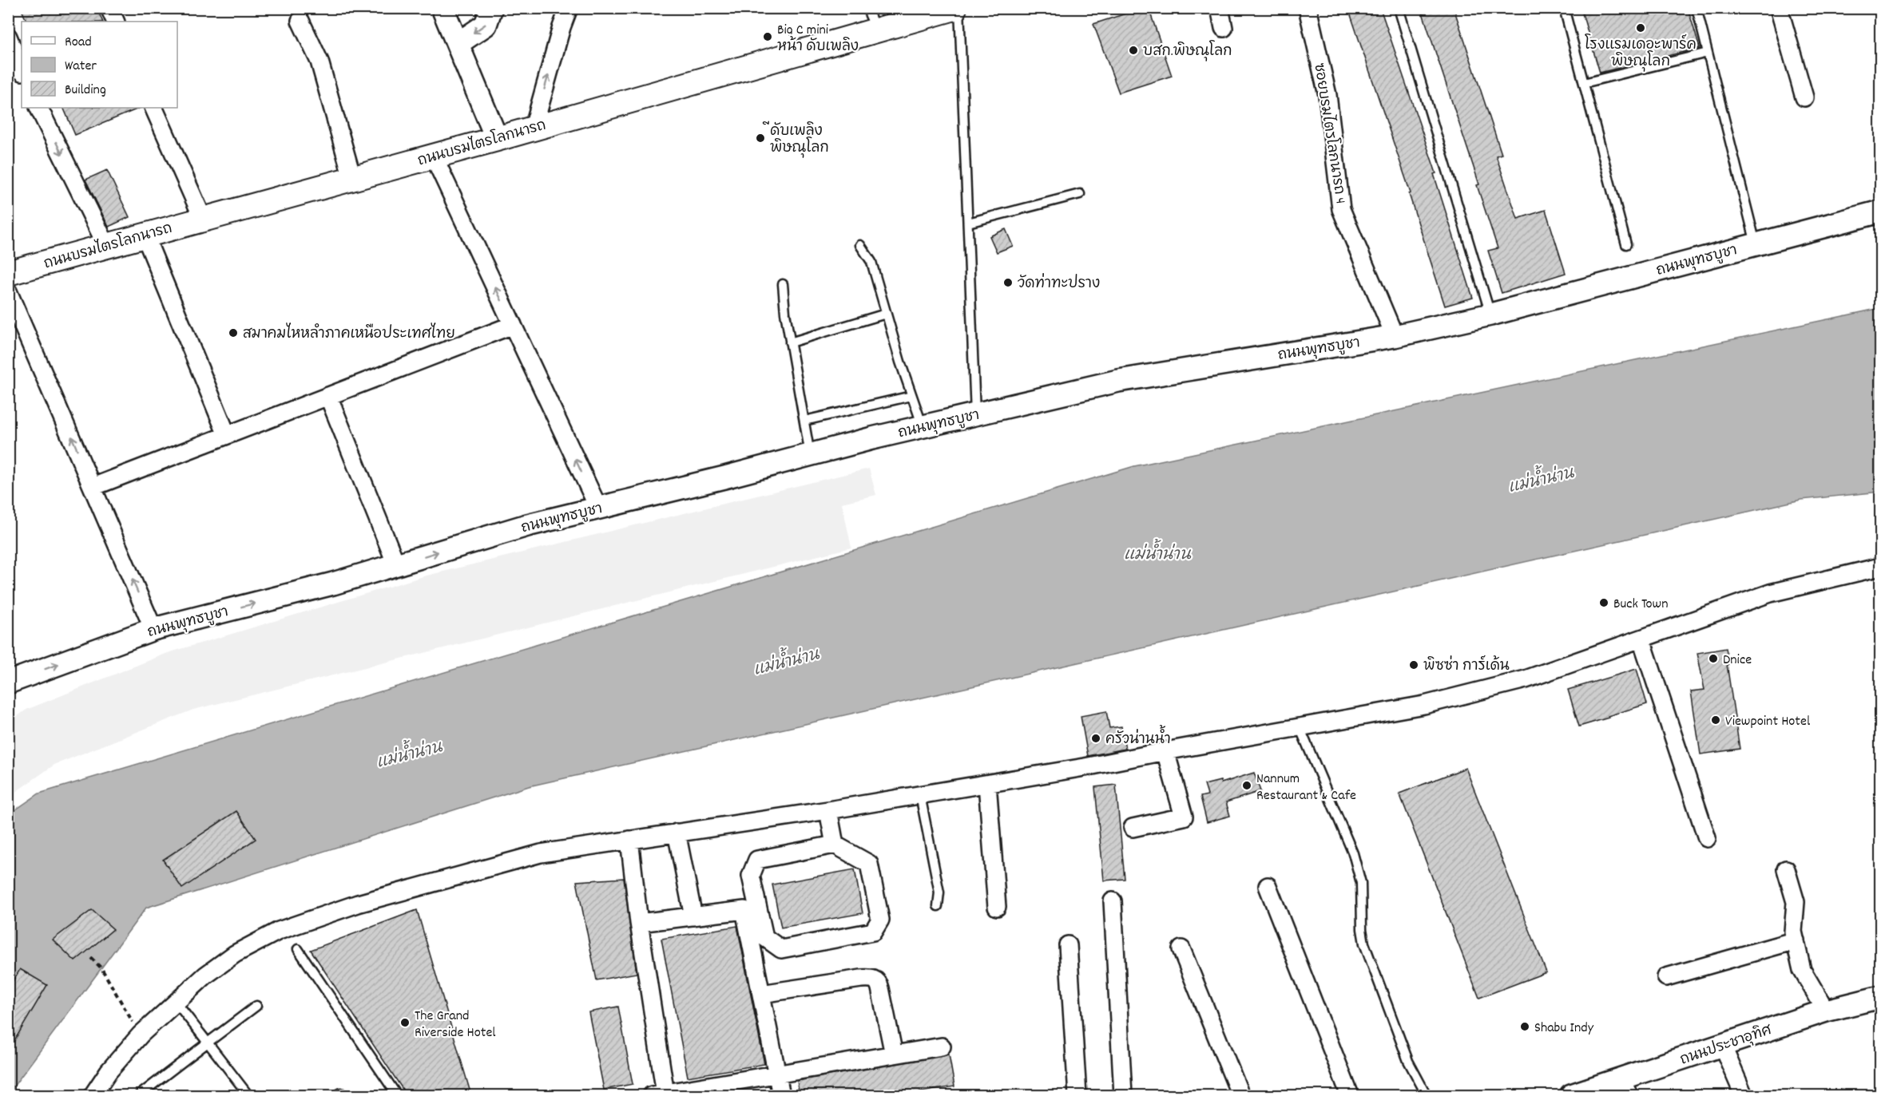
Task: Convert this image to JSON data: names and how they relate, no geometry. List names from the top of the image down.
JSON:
{
  "streets": {
    "main road": ["ถนนบรมไตรโลกนารถ"],
    "street": ["ซอยบรมไตรโลกนารถ 4", "ถนนพุทธบูชา", "ถนนประชาอุทิศ"]
  },
  "crossings": [
    ["ซอยบรมไตรโลกนารถ 4", "ถนนพุทธบูชา"]
  ],
  "water": ["แม่น้ำน่าน"],
  "places": [
    "โรงแรมเดอะพาร์ค พิษณุโลก",
    "Big C mini หน้า ดับเพลิง",
    "บสก.พิษณุโลก",
    "ีดับเพลิง พิษณุโลก",
    "วัดท่าทะปราง",
    "สมาคมไหหลำภาคเหนือประเทศไทย",
    "Buck Town",
    "Dnice",
    "พิซซ่า การ์เด้น",
    "Viewpoint Hotel",
    "ครัวน่านน้ำ",
    "Nannum Restaurant & Cafe",
    "The Grand Riverside Hotel",
    "Shabu Indy"
  ],
  "legend": ["Road", "Water", "Building"]
}
